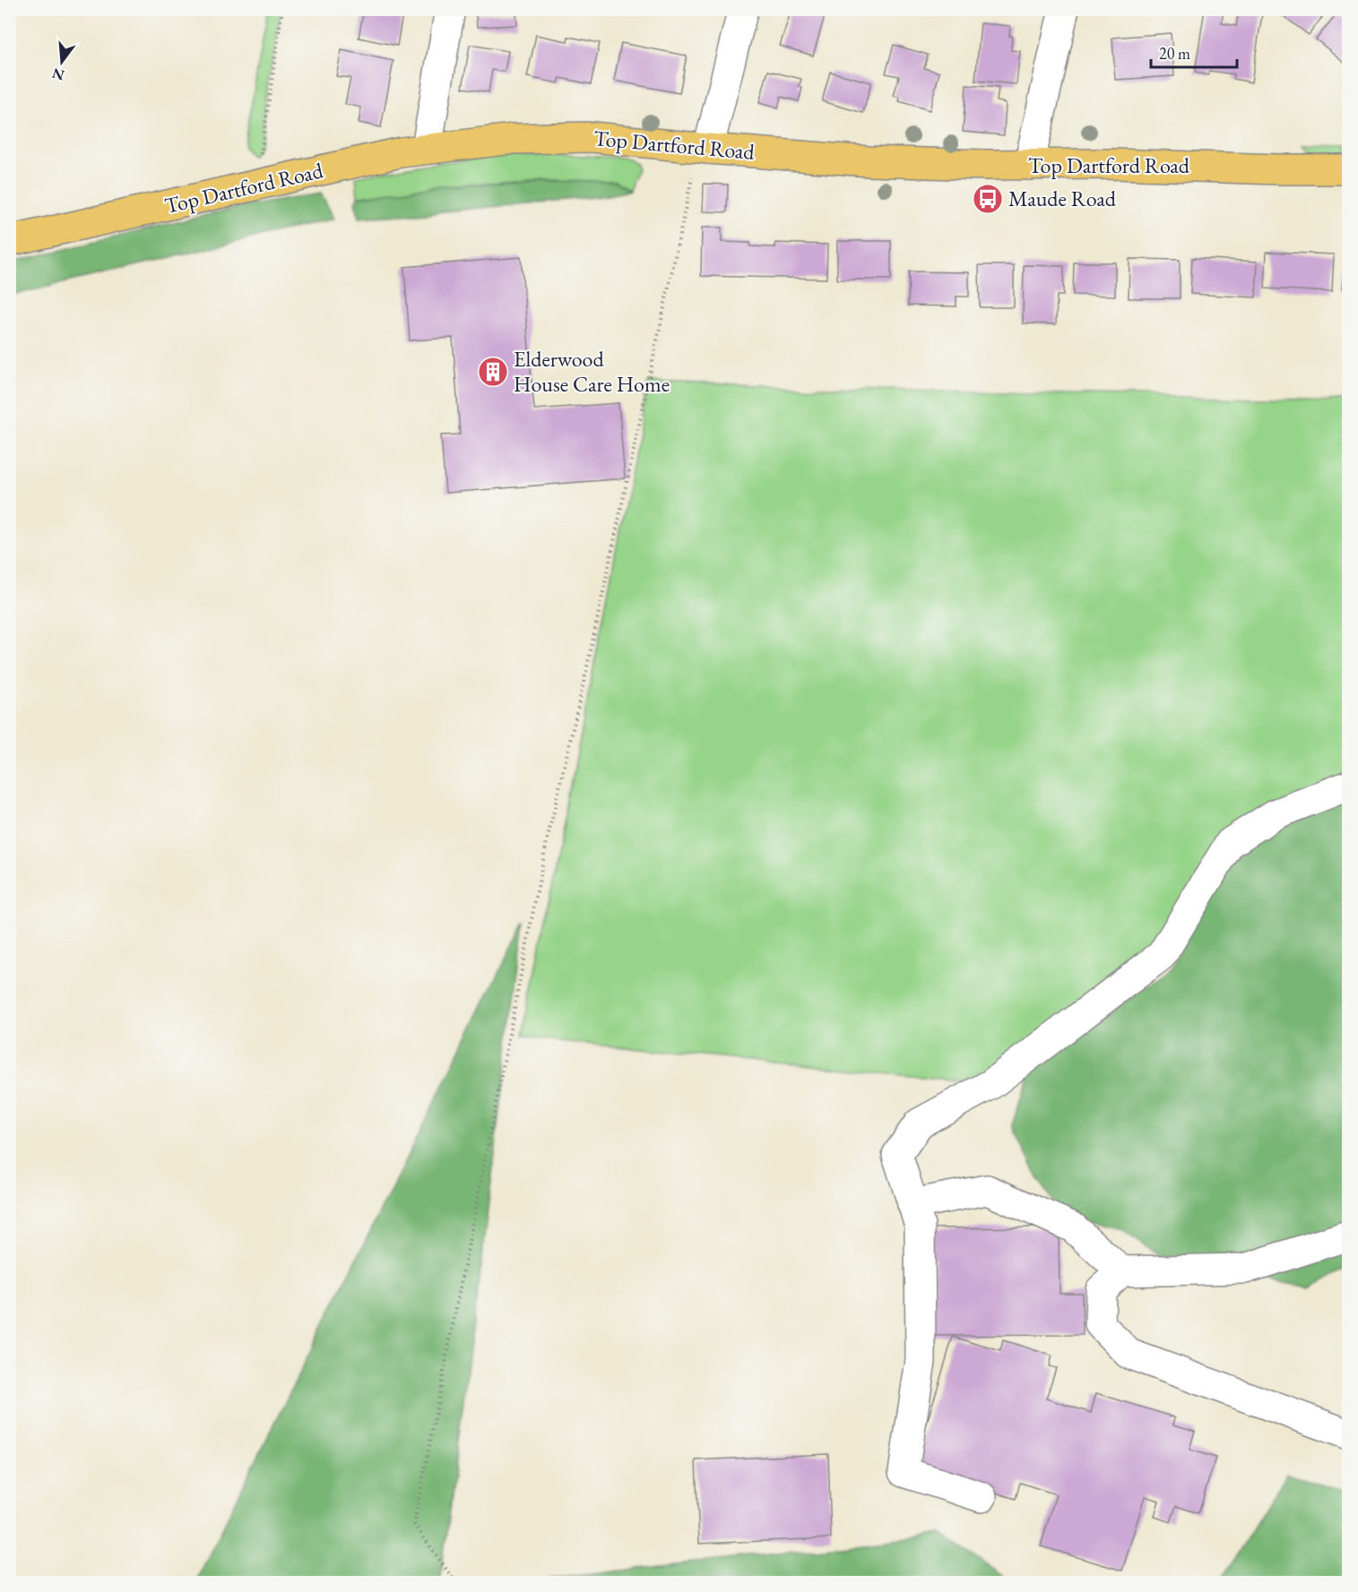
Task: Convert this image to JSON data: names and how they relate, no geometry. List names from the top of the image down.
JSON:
{
  "streets": {
    "main road": ["Top Dartford Road"]
  },
  "places": {
    "bus stop": ["Maude Road"],
    "building": ["Elderwood House Care Home"]
  },
  "scale_bar": "20 m",
  "north": "bottom"
}
